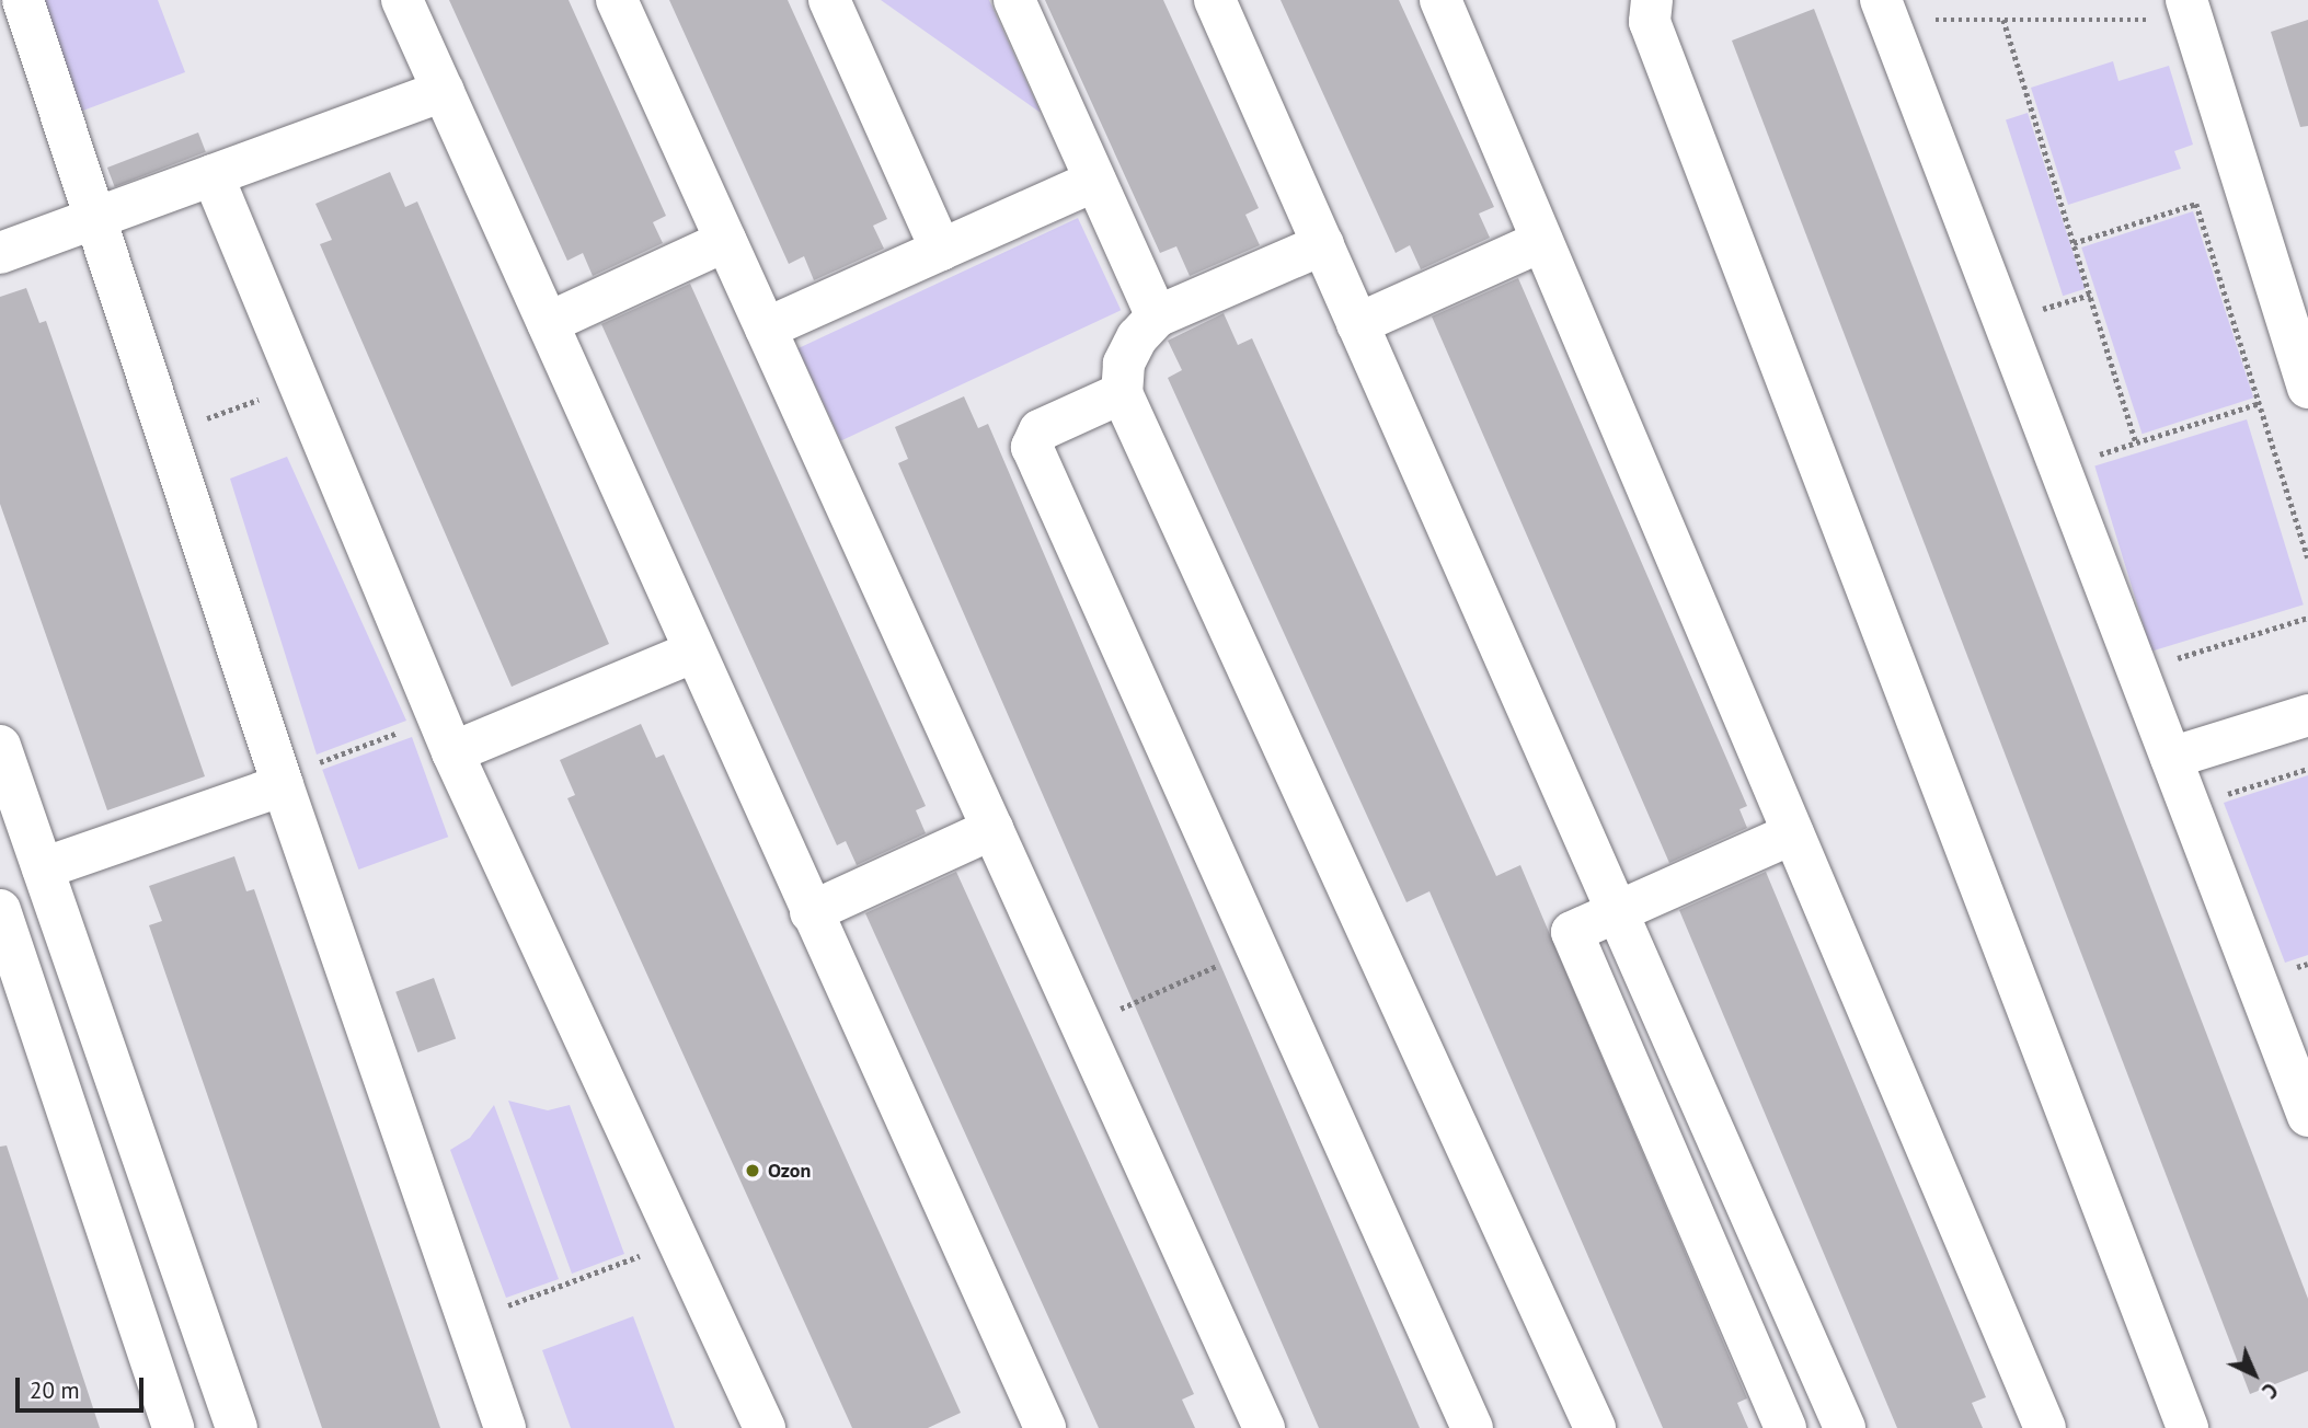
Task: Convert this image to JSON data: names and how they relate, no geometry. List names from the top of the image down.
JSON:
{
  "places": ["Ozon"],
  "scale_bar": "20 m",
  "north": "bottom right"
}
